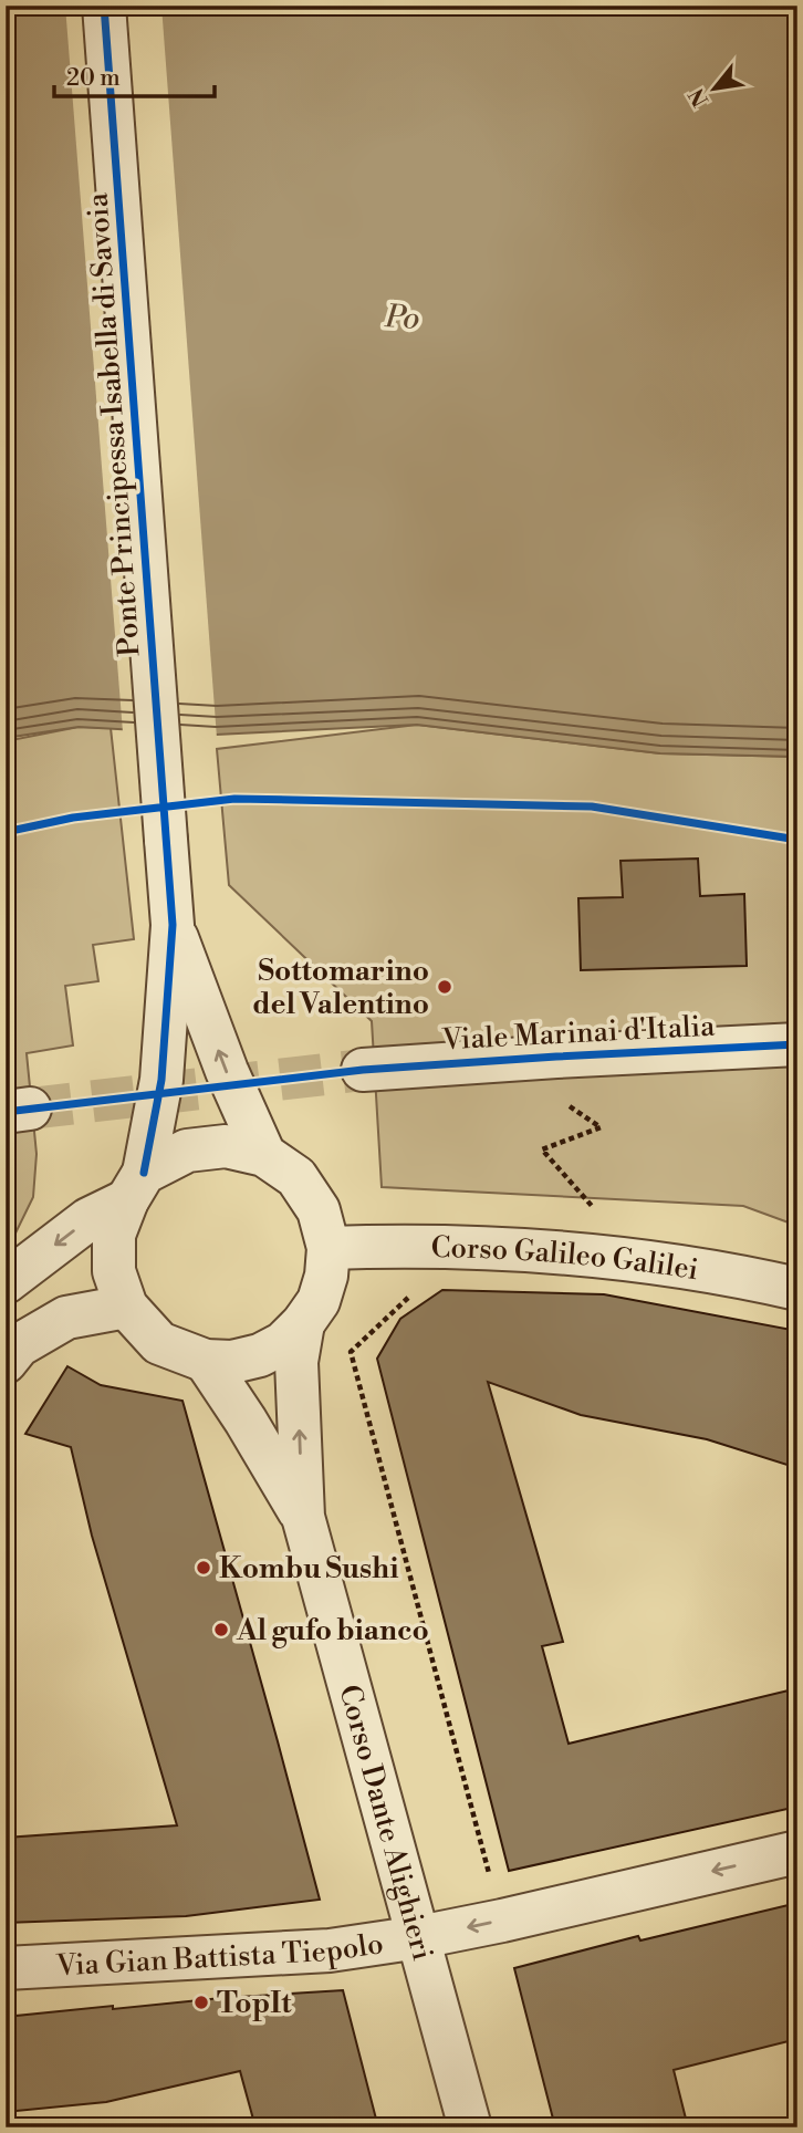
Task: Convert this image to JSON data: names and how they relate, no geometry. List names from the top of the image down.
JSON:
{
  "streets": {
    "street": [
      "Ponte Principessa Isabella di Savoia",
      "Viale Marinai d'Italia",
      "Corso Galileo Galilei",
      "Corso Dante Alighieri",
      "Via Gian Battista Tiepolo"
    ]
  },
  "crossings": [
    ["Corso Galileo Galilei", "Corso Dante Alighieri"],
    ["Corso Dante Alighieri", "Via Gian Battista Tiepolo"]
  ],
  "one_way": ["Via Gian Battista Tiepolo"],
  "water": ["Po"],
  "places": [
    "Sottomarino del Valentino",
    "Kombu Sushi",
    "Al gufo bianco",
    "TopIt"
  ],
  "scale_bar": "20 m",
  "north": "bottom left"
}
